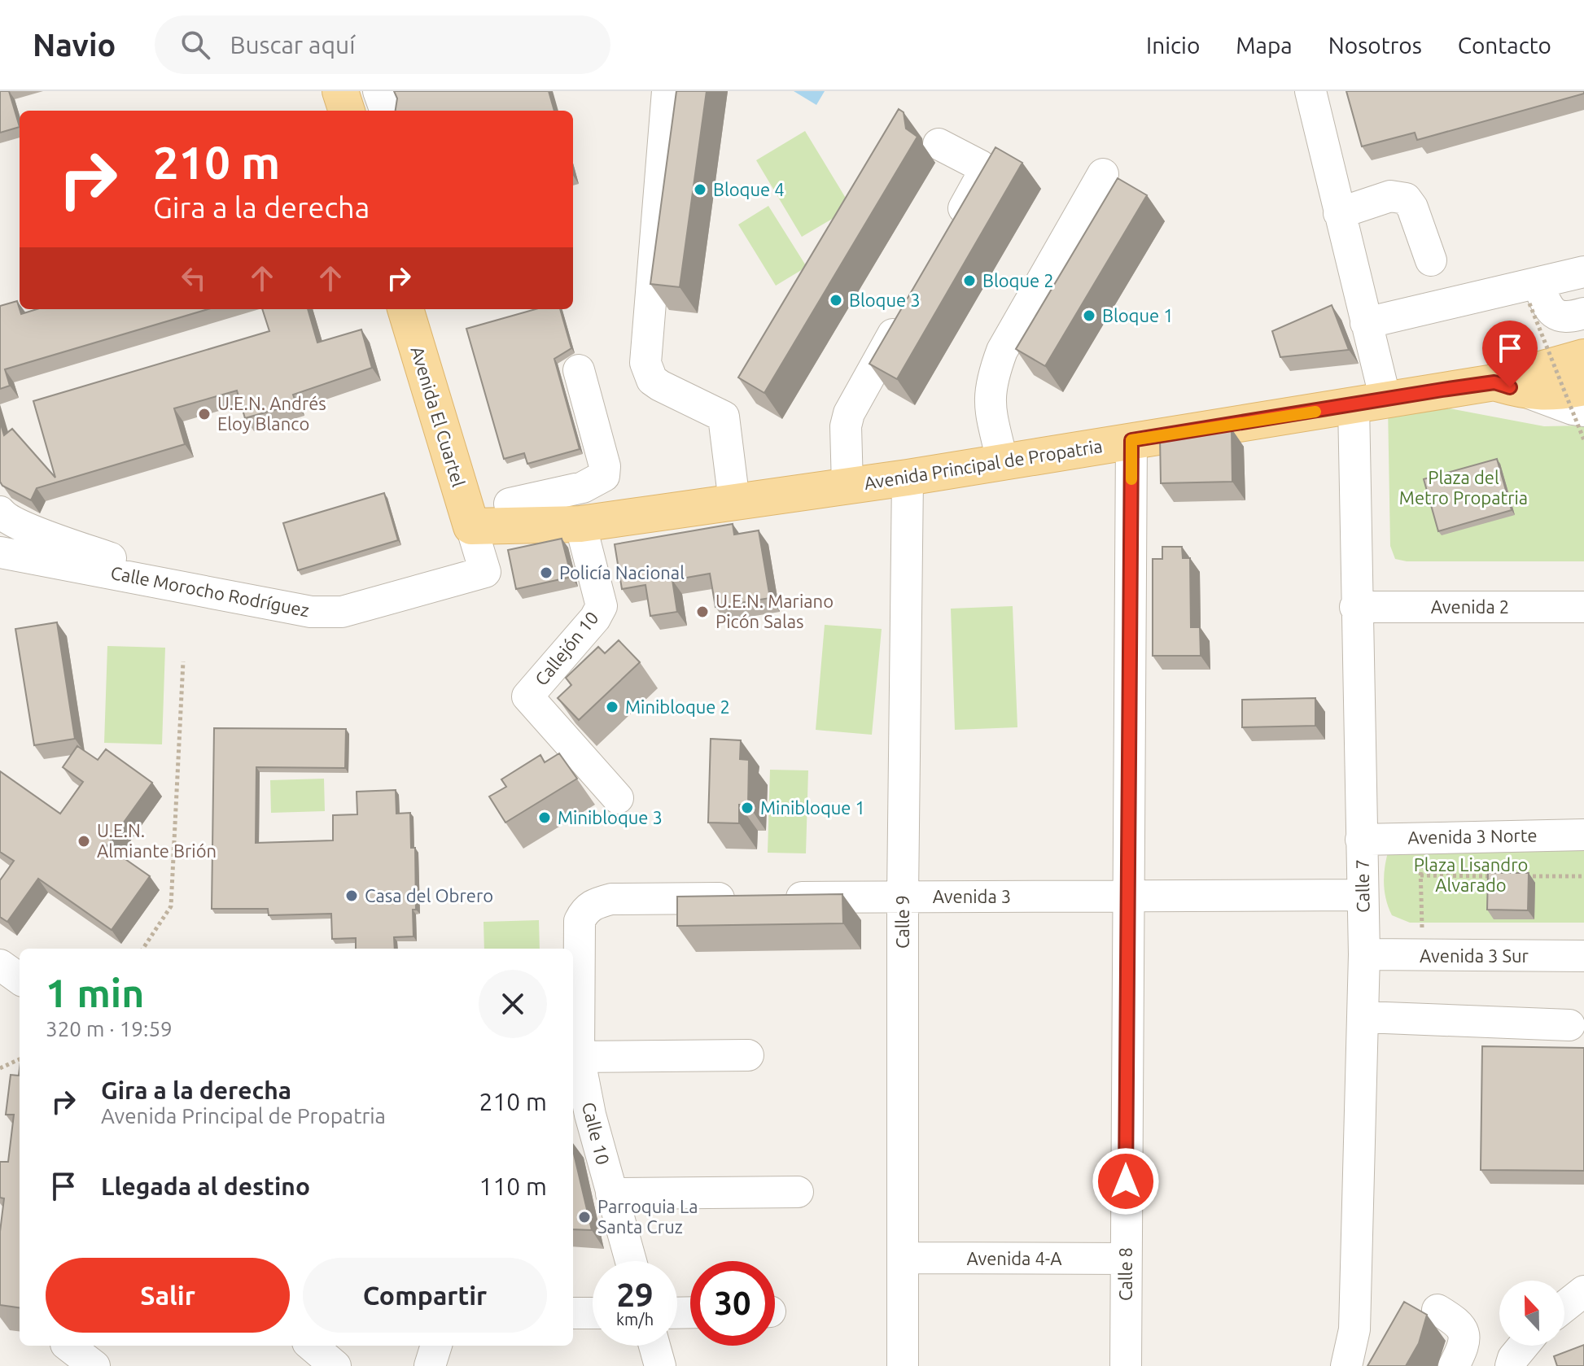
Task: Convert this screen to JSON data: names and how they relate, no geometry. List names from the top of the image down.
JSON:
{
  "streets": {
    "main road": ["Avenida El Cuartel", "Avenida Principal de Propatria"],
    "street": [
      "Calle Morocho Rodríguez",
      "Avenida 2",
      "Callejón 10",
      "Avenida 3 Norte",
      "Calle 7",
      "Avenida 3",
      "Calle 9",
      "Avenida 3 Sur",
      "Calle 10",
      "Avenida 4-A",
      "Calle 8"
    ]
  },
  "crossings": [
    ["Avenida El Cuartel", "Avenida Principal de Propatria"],
    ["Avenida El Cuartel", "Calle Morocho Rodríguez"],
    ["Avenida Principal de Propatria", "Calle Morocho Rodríguez"],
    ["Avenida Principal de Propatria", "Callejón 10"],
    ["Avenida Principal de Propatria", "Calle 7"],
    ["Avenida Principal de Propatria", "Calle 9"],
    ["Avenida Principal de Propatria", "Calle 8"],
    ["Avenida 2", "Calle 7"],
    ["Avenida 3 Norte", "Calle 7"],
    ["Calle 7", "Avenida 3"],
    ["Calle 7", "Avenida 3 Sur"],
    ["Avenida 3", "Calle 9"],
    ["Avenida 3", "Calle 10"],
    ["Avenida 3", "Calle 8"],
    ["Calle 9", "Avenida 4-A"],
    ["Avenida 4-A", "Calle 8"]
  ],
  "parks": ["Plaza del Metro Propatria", "Plaza Lisandro Alvarado"],
  "places": [
    "Bloque 4",
    "Bloque 2",
    "Bloque 3",
    "Bloque 1",
    "U.E.N. Andrés Eloy Blanco",
    "Policía Nacional",
    "U.E.N. Mariano Picón Salas",
    "Minibloque 2",
    "Minibloque 1",
    "Minibloque 3",
    "U.E.N. Almiante Brión",
    "Casa del Obrero",
    "Parroquia La Santa Cruz"
  ],
  "north": "top",
  "page": {
    "header": "Navio",
    "search": "Buscar aquí",
    "nav": [
      "Inicio",
      "Mapa",
      "Nosotros",
      "Contacto"
    ],
    "turn": ["210 m", "Gira a la derecha"],
    "heading": ["1 min", "320 m · 19:59"],
    "list": [
      {
        "name": "Gira a la derecha",
        "note": "Avenida Principal de Propatria",
        "value": "210 m"
      },
      {
        "name": "Llegada al destino",
        "value": "110 m"
      }
    ],
    "buttons": ["Salir", "Compartir"],
    "speed": "29 km/h",
    "limit": "30"
  }
}
